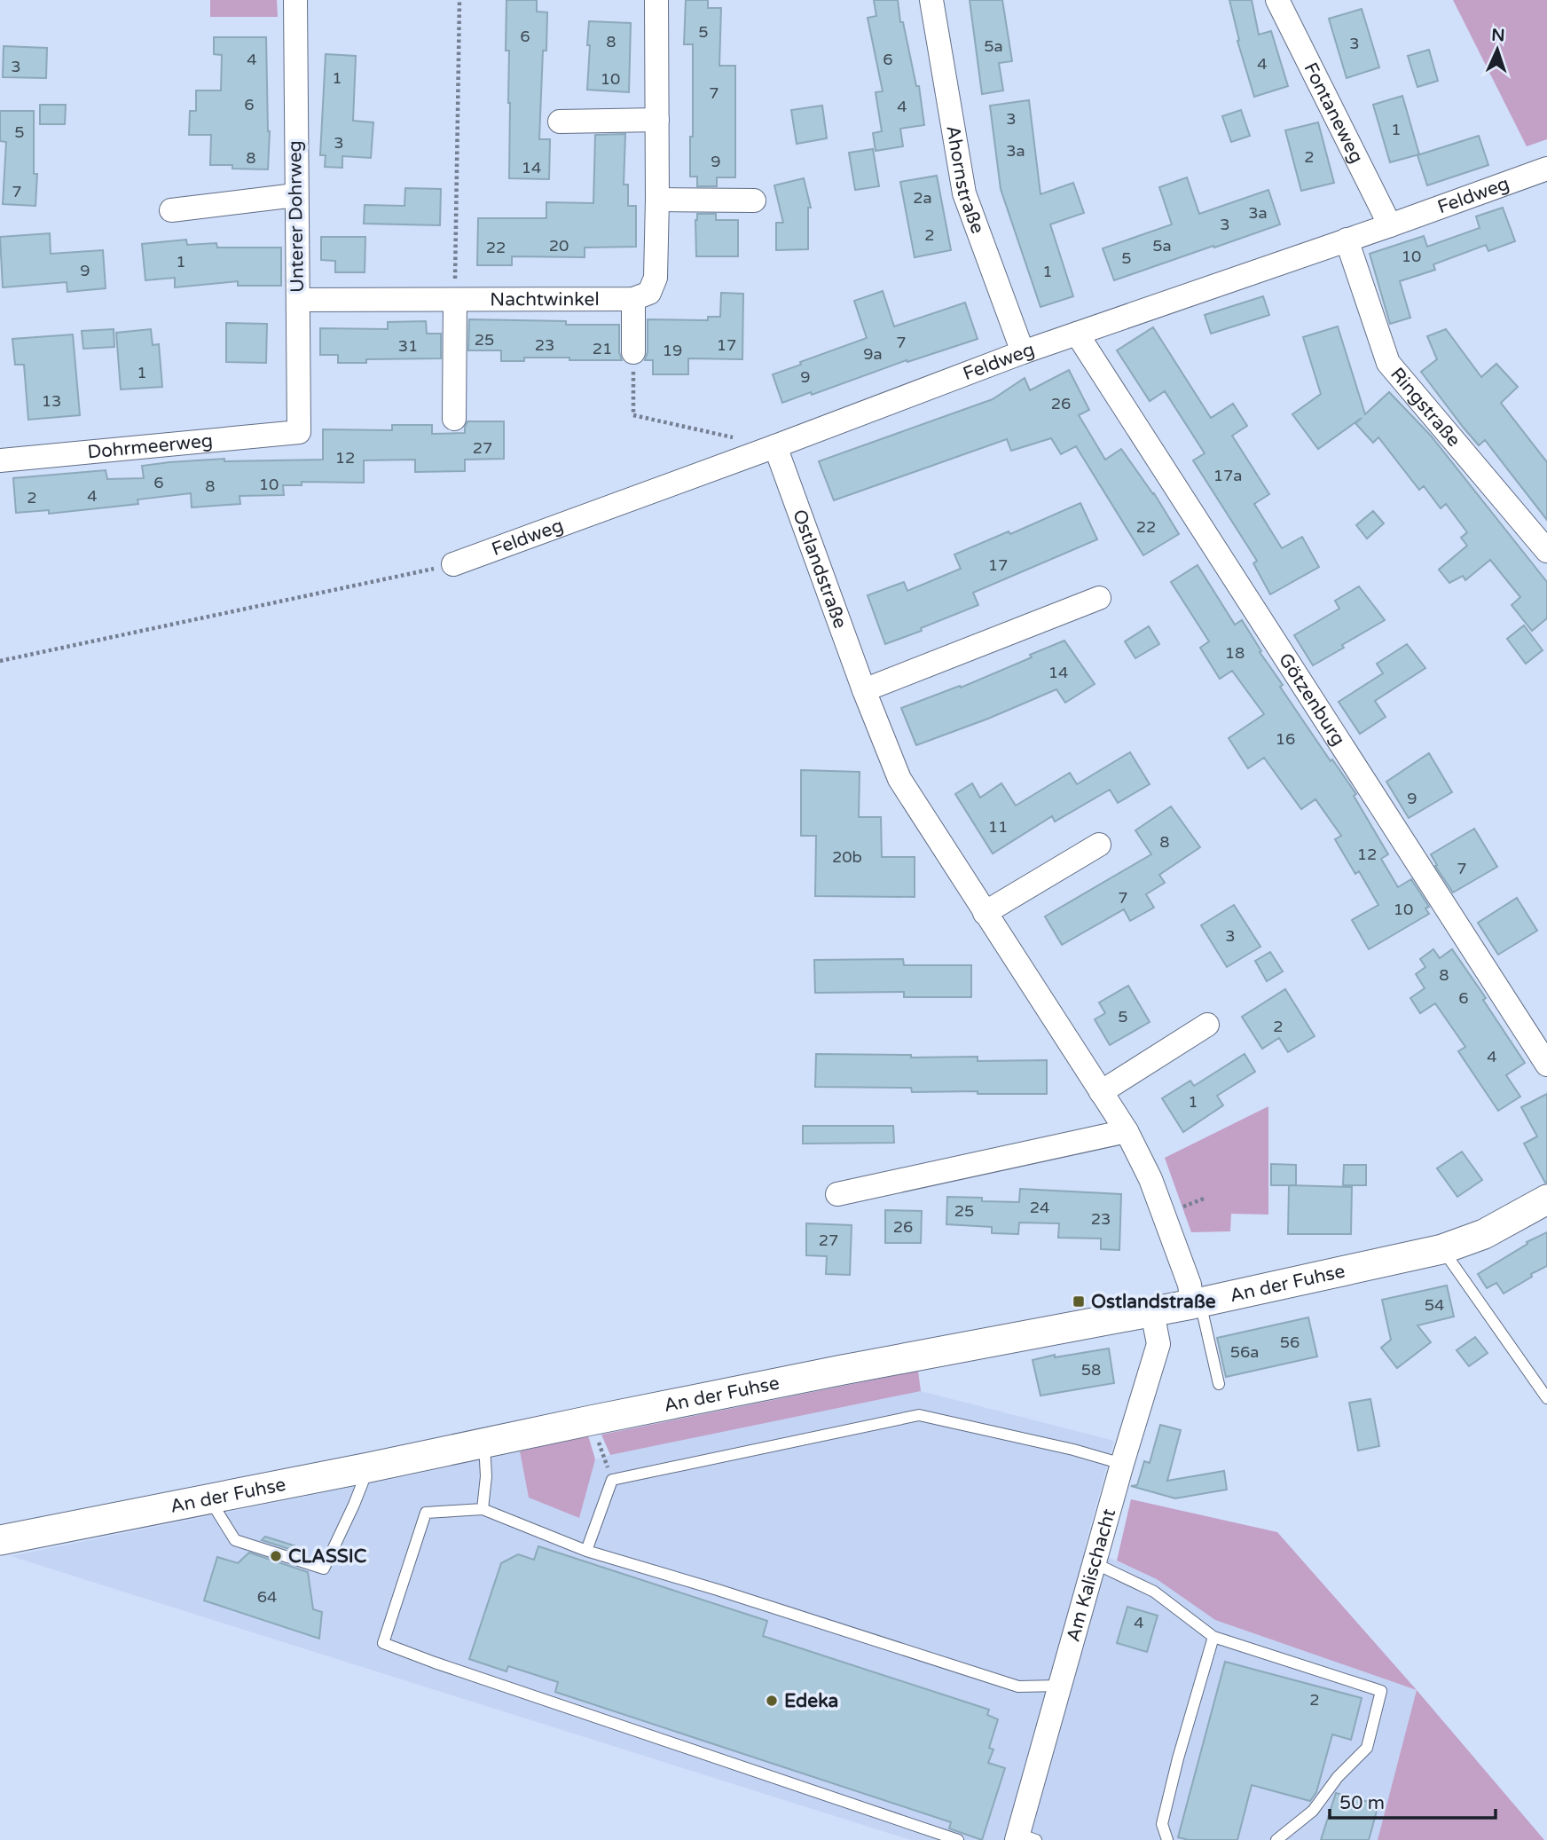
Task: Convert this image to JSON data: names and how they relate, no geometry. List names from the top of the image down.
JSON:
{
  "streets": {
    "street": [
      "Fontaneweg",
      "Ahornstraße",
      "Feldweg",
      "Unterer Dohrweg",
      "Nachtwinkel",
      "Ringstraße",
      "Dohrmeerweg",
      "Ostlandstraße",
      "Götzenburg",
      "An der Fuhse",
      "Am Kalischacht"
    ]
  },
  "crossings": [
    ["Fontaneweg", "Feldweg"],
    ["Ahornstraße", "Feldweg"],
    ["Feldweg", "Ringstraße"],
    ["Feldweg", "Ostlandstraße"],
    ["Feldweg", "Götzenburg"],
    ["Unterer Dohrweg", "Nachtwinkel"],
    ["Unterer Dohrweg", "Dohrmeerweg"],
    ["Ostlandstraße", "An der Fuhse"],
    ["An der Fuhse", "Am Kalischacht"]
  ],
  "places": {
    "transit": ["Ostlandstraße"],
    "other": ["CLASSIC", "Edeka"]
  },
  "house_numbers": [
    "5",
    "6",
    "8",
    "3",
    "5a",
    "4",
    "6",
    "4",
    "3",
    "1",
    "10",
    "7",
    "6",
    "4",
    "3",
    "1",
    "5",
    "3",
    "3a",
    "2",
    "8",
    "9",
    "14",
    "7",
    "2a",
    "3a",
    "3",
    "2",
    "20",
    "5a",
    "22",
    "10",
    "5",
    "1",
    "9",
    "1",
    "25",
    "7",
    "23",
    "17",
    "31",
    "21",
    "19",
    "9a",
    "1",
    "9",
    "13",
    "26",
    "27",
    "12",
    "17a",
    "6",
    "10",
    "8",
    "4",
    "2",
    "22",
    "17",
    "18",
    "14",
    "16",
    "9",
    "11",
    "8",
    "12",
    "20b",
    "7",
    "7",
    "10",
    "3",
    "8",
    "6",
    "5",
    "2",
    "4",
    "1",
    "24",
    "25",
    "23",
    "26",
    "27",
    "54",
    "56",
    "56a",
    "58",
    "64",
    "4",
    "2"
  ],
  "scale_bar": "50 m",
  "north": "top"
}
